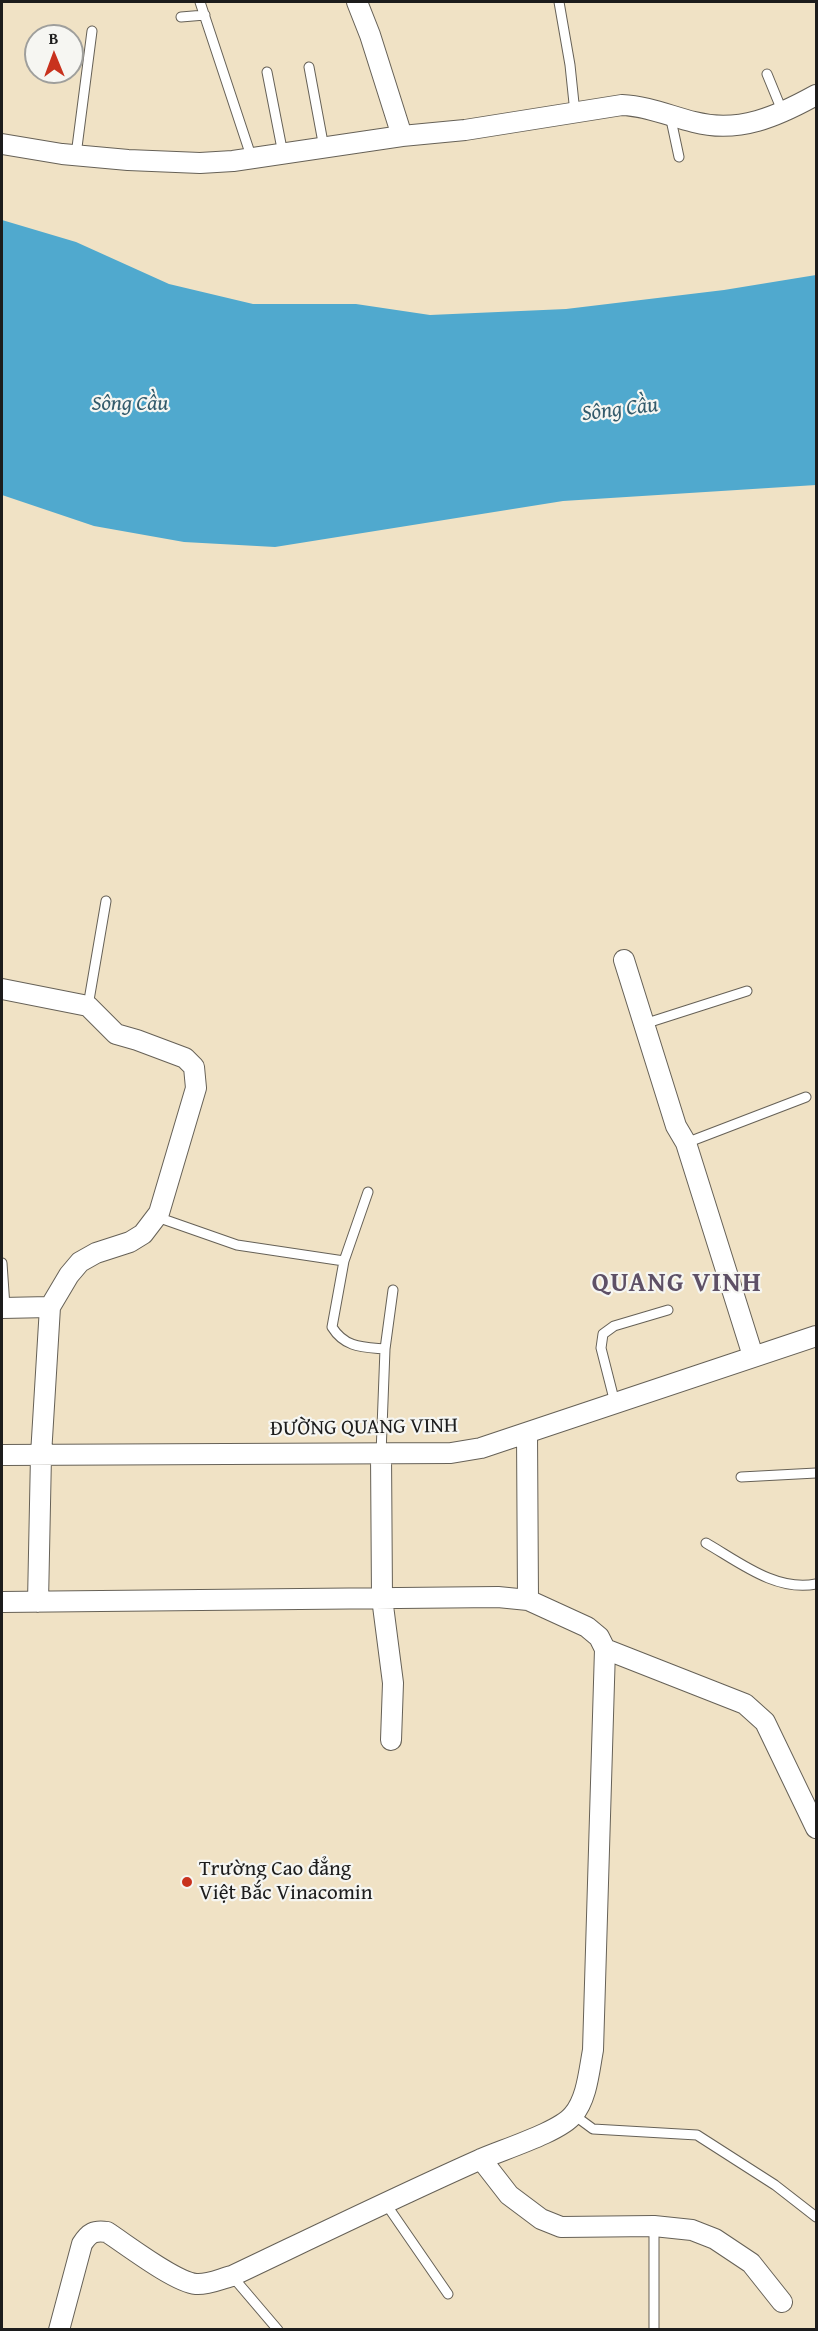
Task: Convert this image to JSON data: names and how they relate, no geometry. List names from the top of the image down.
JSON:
{
  "streets": {
    "street": ["ĐƯỜNG QUANG VINH"]
  },
  "districts": ["QUANG VINH"],
  "water": ["Sông Cầu"],
  "places": ["Trường Cao đẳng Việt Bắc Vinacomin"],
  "north": "top"
}
